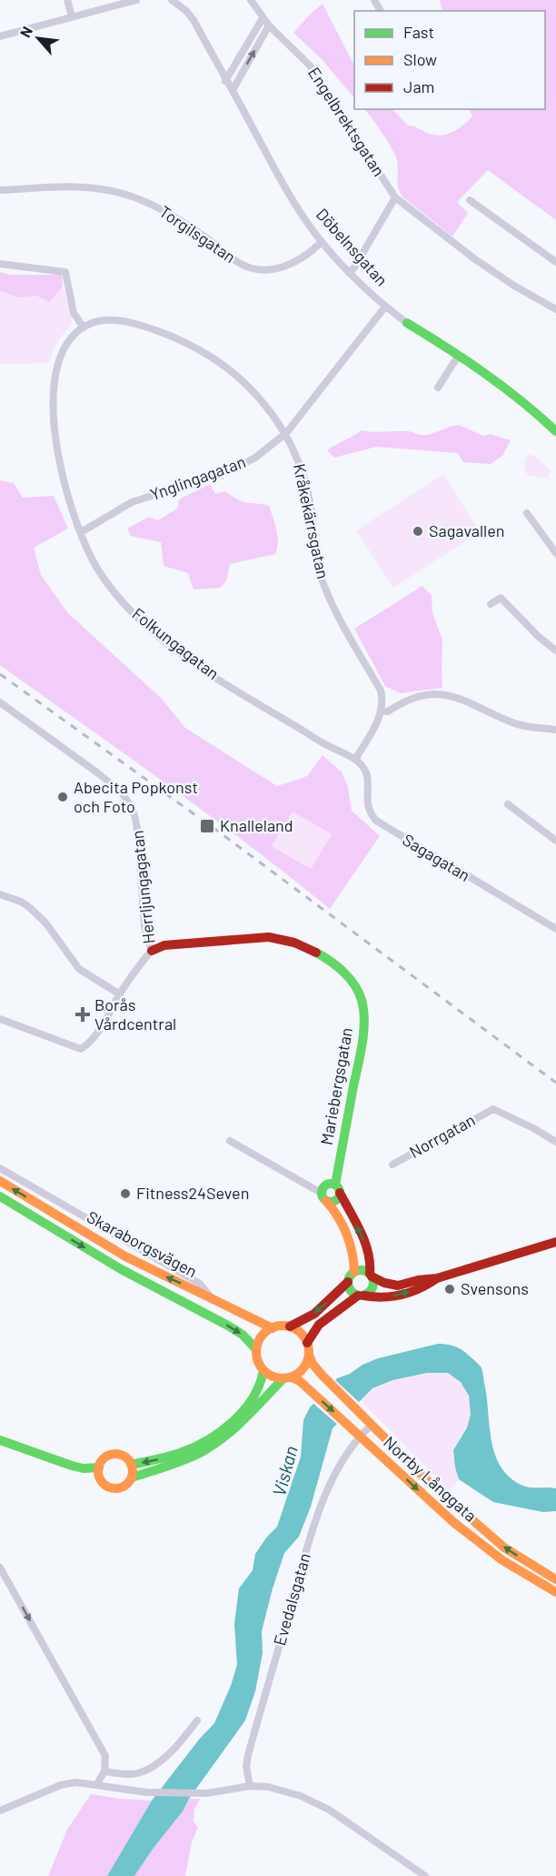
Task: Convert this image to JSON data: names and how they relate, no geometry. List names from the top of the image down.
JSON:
{
  "streets": {
    "street": [
      "Engelbrektsgatan",
      "Torgilsgatan",
      "Döbelnsgatan",
      "Ynglingagatan",
      "Kråkekärrsgatan",
      "Folkungagatan",
      "Sagagatan",
      "Herrljungagatan",
      "Mariebergsgatan",
      "Norrgatan",
      "Skaraborgsvägen",
      "Norrby Långgata",
      "Evedalsgatan"
    ]
  },
  "crossings": [
    ["Torgilsgatan", "Döbelnsgatan"],
    ["Döbelnsgatan", "Ynglingagatan"],
    ["Ynglingagatan", "Kråkekärrsgatan"],
    ["Ynglingagatan", "Folkungagatan"],
    ["Kråkekärrsgatan", "Folkungagatan"],
    ["Folkungagatan", "Sagagatan"],
    ["Herrljungagatan", "Mariebergsgatan"],
    ["Skaraborgsvägen", "Norrby Långgata"],
    ["Norrby Långgata", "Evedalsgatan"]
  ],
  "water": ["Viskan"],
  "places": {
    "other": [
      "Sagavallen",
      "Abecita Popkonst och Foto",
      "Fitness24Seven",
      "Svensons"
    ],
    "transit": ["Knalleland"],
    "health": ["Borås Vårdcentral"]
  },
  "legend": ["Fast", "Slow", "Jam"],
  "north": "top left"
}
